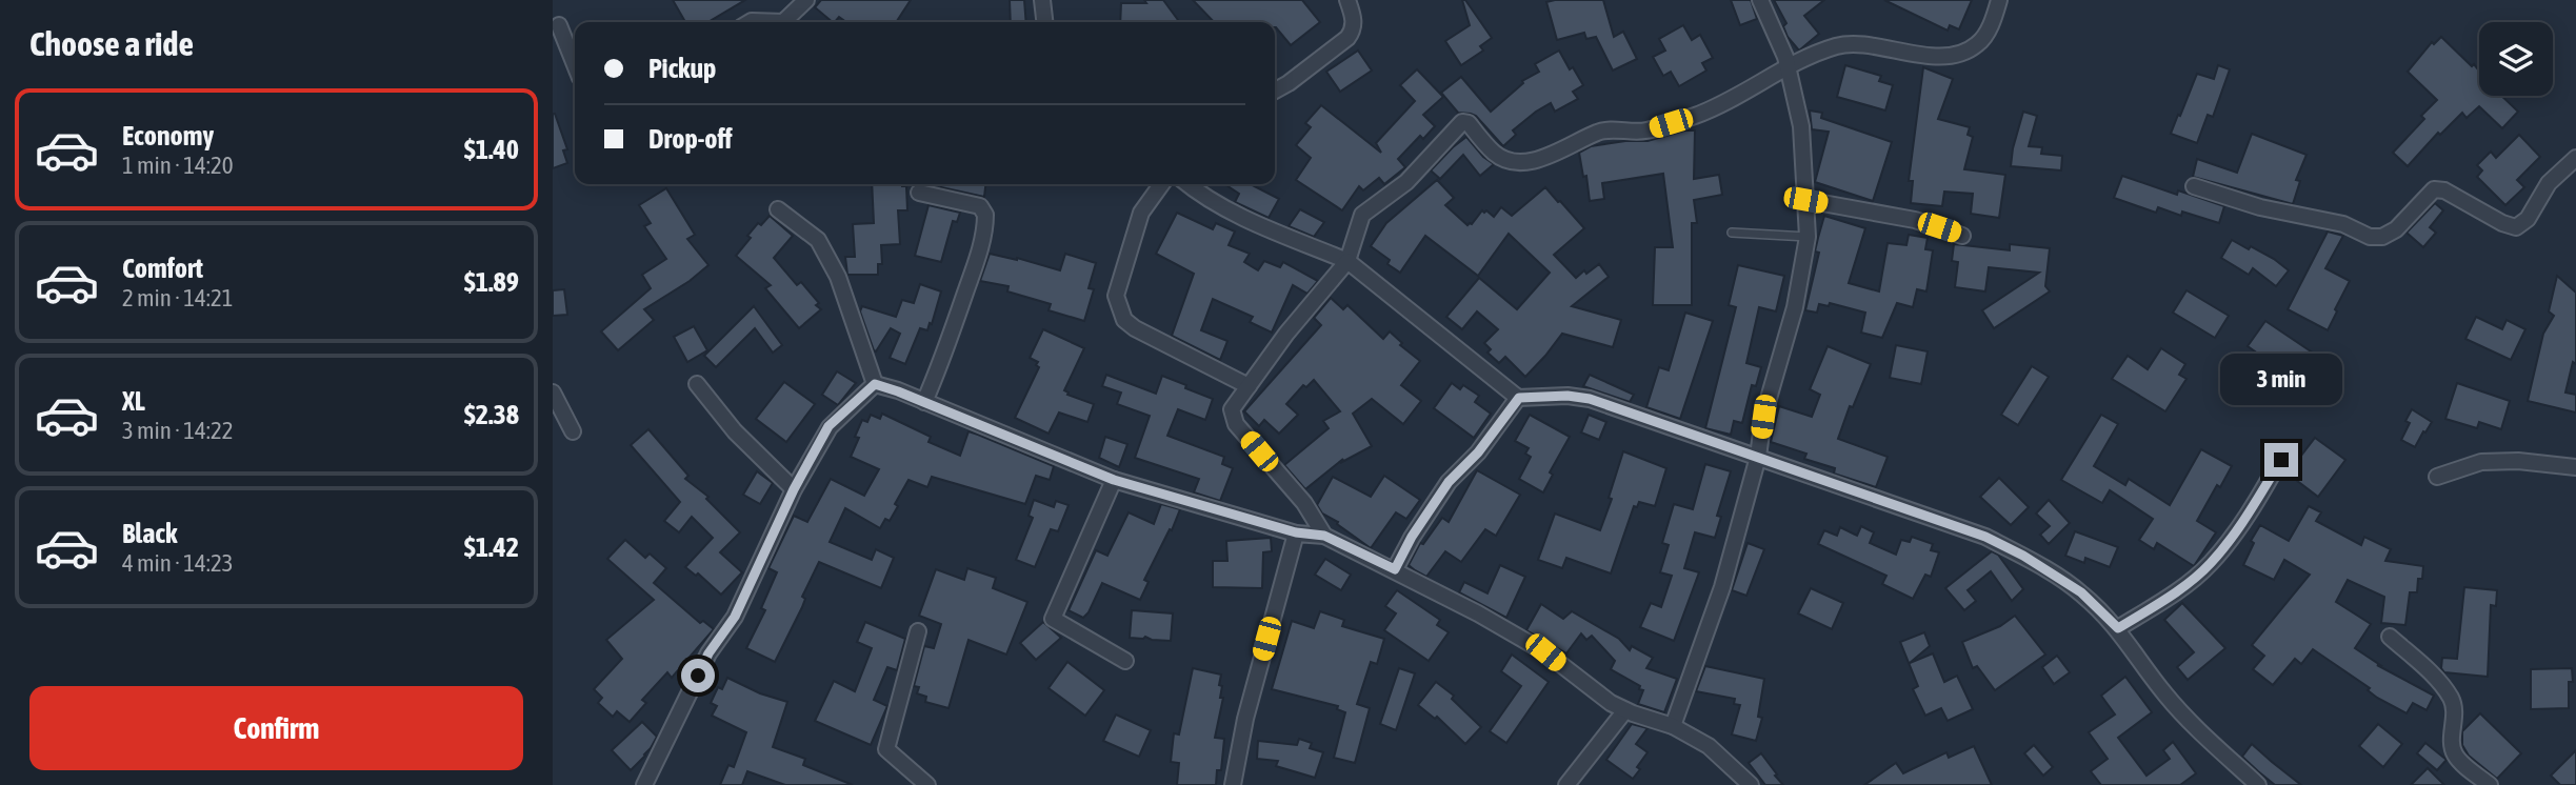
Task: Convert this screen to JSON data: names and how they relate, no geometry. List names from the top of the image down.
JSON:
{
  "page": {
    "heading": "Choose a ride",
    "banner": ["Pickup", "Drop-off"],
    "list": [
      {
        "name": "Economy",
        "note": "1 min · 14:20",
        "value": "$1.40"
      },
      {
        "name": "Comfort",
        "note": "2 min · 14:21",
        "value": "$1.89"
      },
      {
        "name": "XL",
        "note": "3 min · 14:22",
        "value": "$2.38"
      },
      {
        "name": "Black",
        "note": "4 min · 14:23",
        "value": "$1.42"
      }
    ],
    "bubble": "3 min",
    "buttons": "Confirm"
  }
}
